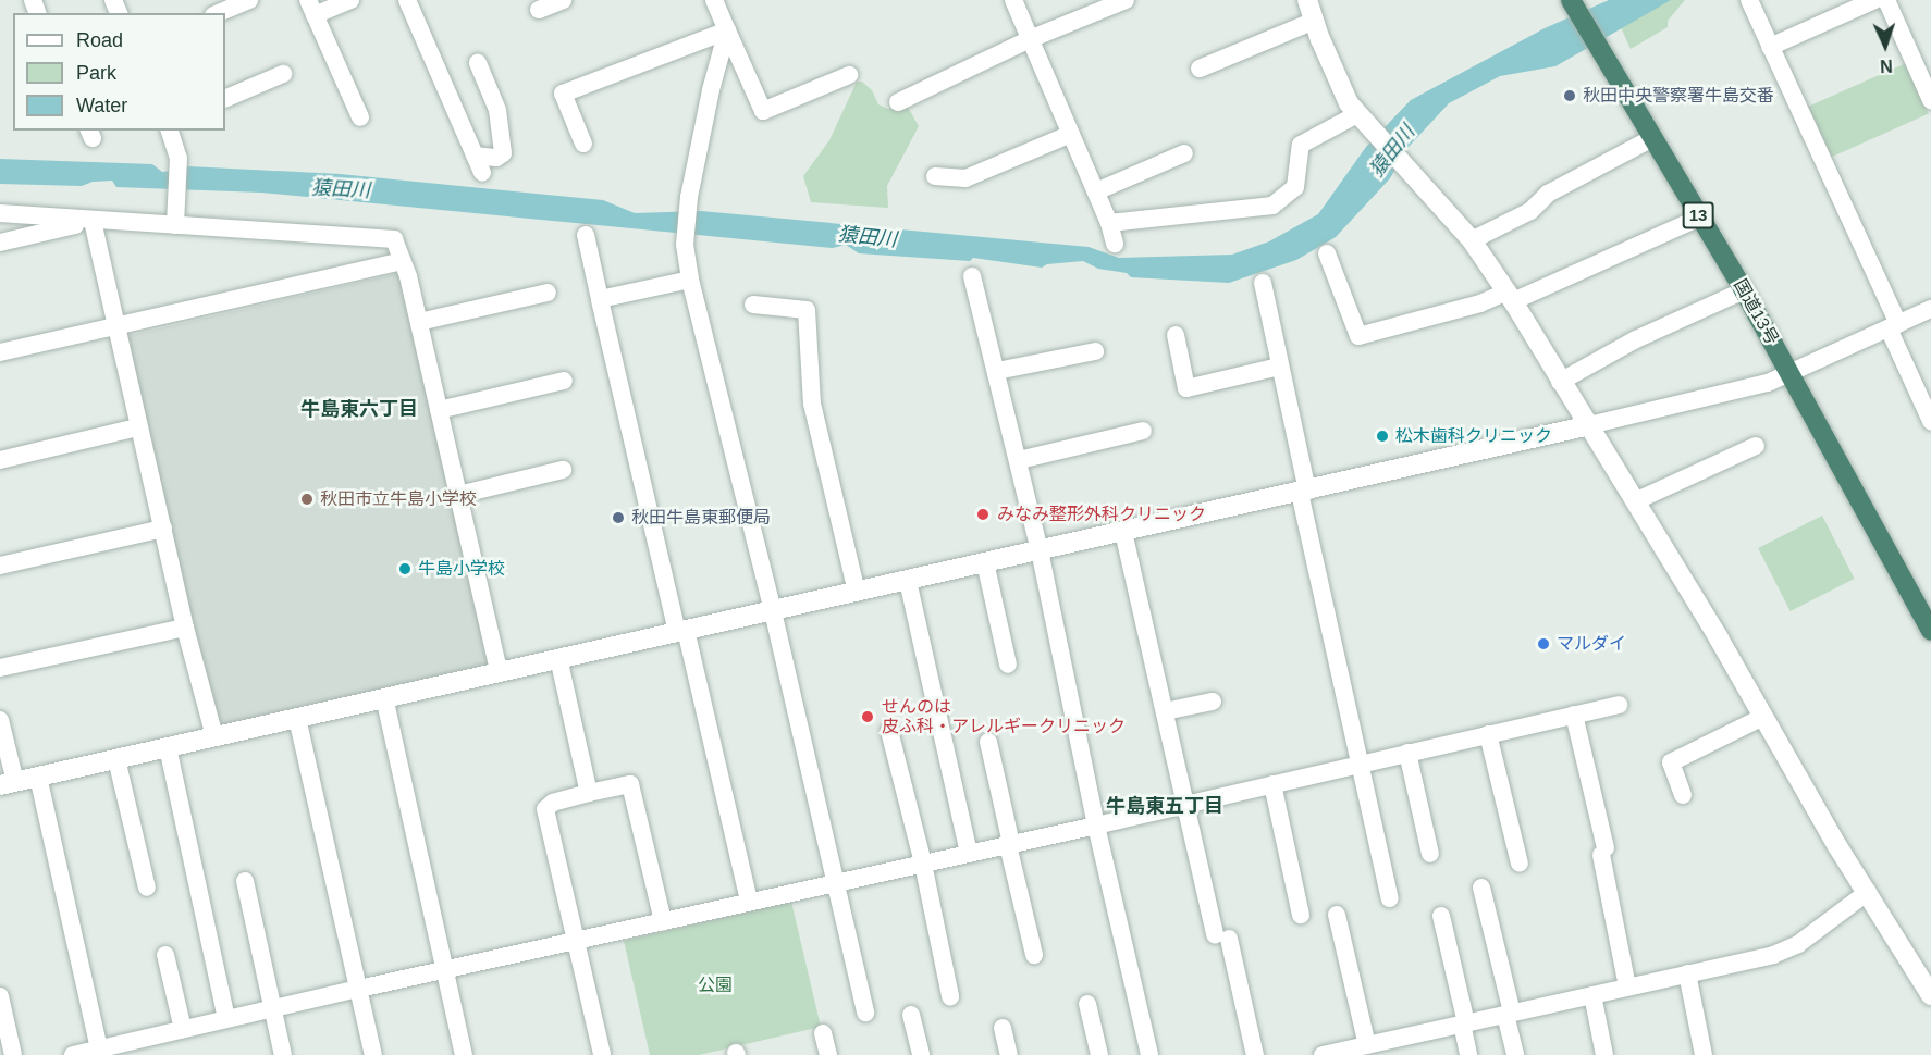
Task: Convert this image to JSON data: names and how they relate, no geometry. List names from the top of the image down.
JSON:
{
  "streets": {
    "highway": ["13", "国道13号"]
  },
  "districts": ["牛島東六丁目", "牛島東五丁目"],
  "water": ["猿田川"],
  "parks": ["公園"],
  "places": [
    "秋田中央警察署牛島交番",
    "松木歯科クリニック",
    "秋田市立牛島小学校",
    "みなみ整形外科クリニック",
    "秋田牛島東郵便局",
    "牛島小学校",
    "マルダイ",
    "せんのは 皮ふ科・アレルギークリニック"
  ],
  "legend": ["Road", "Park", "Water"],
  "north": "bottom"
}
